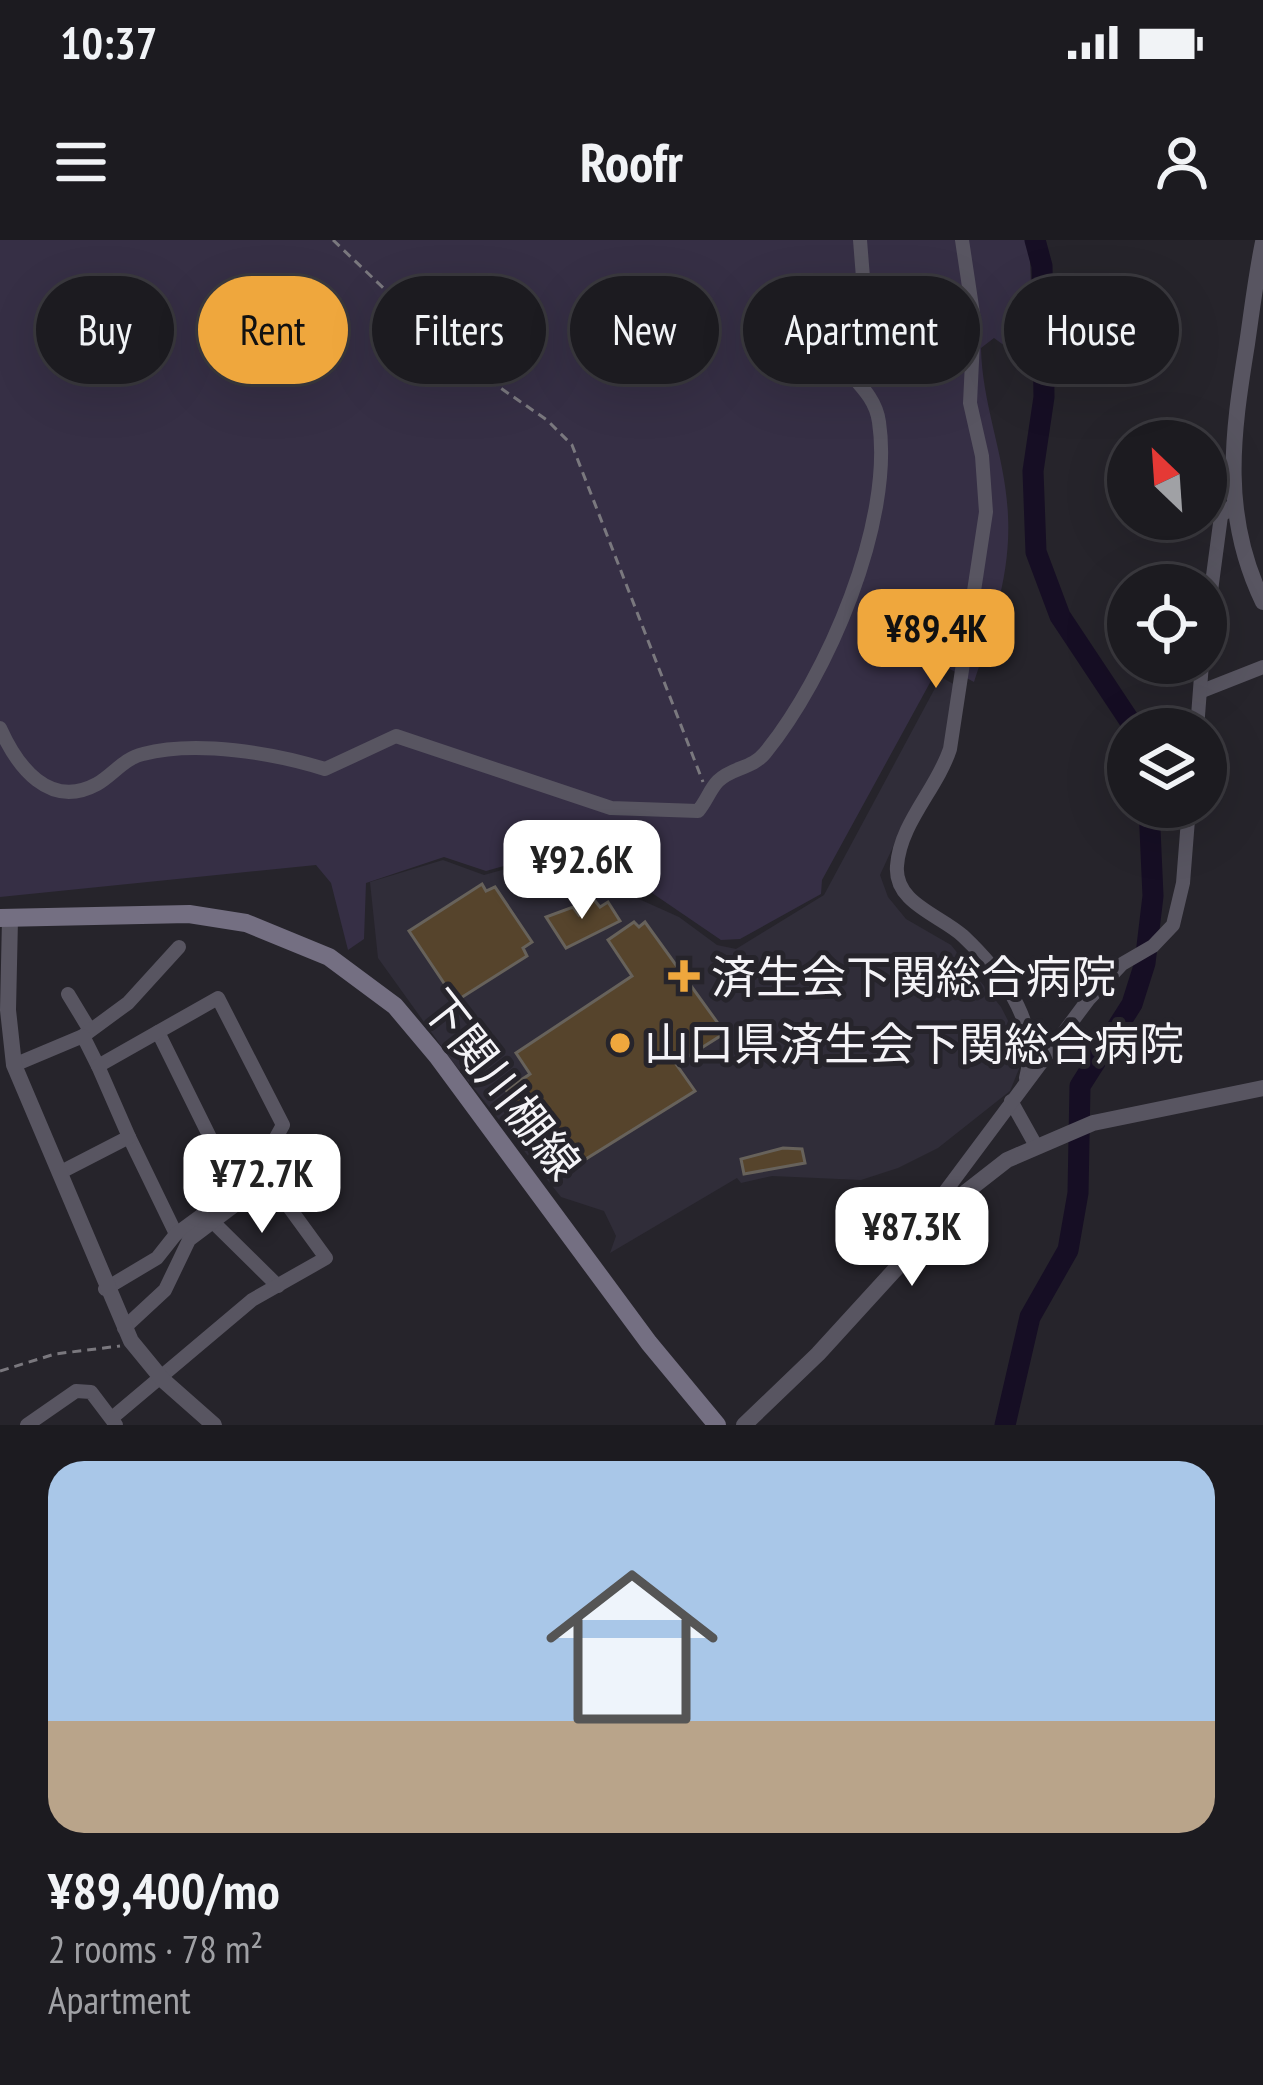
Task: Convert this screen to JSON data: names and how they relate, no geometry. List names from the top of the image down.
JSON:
{
  "streets": {
    "main road": ["下関川棚線"]
  },
  "places": {
    "health": ["済生会下関総合病院"],
    "other": ["山口県済生会下関総合病院"]
  },
  "north": "top left",
  "page": {
    "status": "10:37",
    "header": "Roofr",
    "chip": [
      "Buy",
      "Rent",
      "Filters",
      "New",
      "Apartment",
      "House"
    ],
    "price": [
      "¥89.4K",
      "¥92.6K",
      "¥72.7K",
      "¥87.3K"
    ],
    "list": [
      {
        "name": "¥89,400/mo",
        "note": "2 rooms · 78 m² · Apartment"
      }
    ]
  }
}
